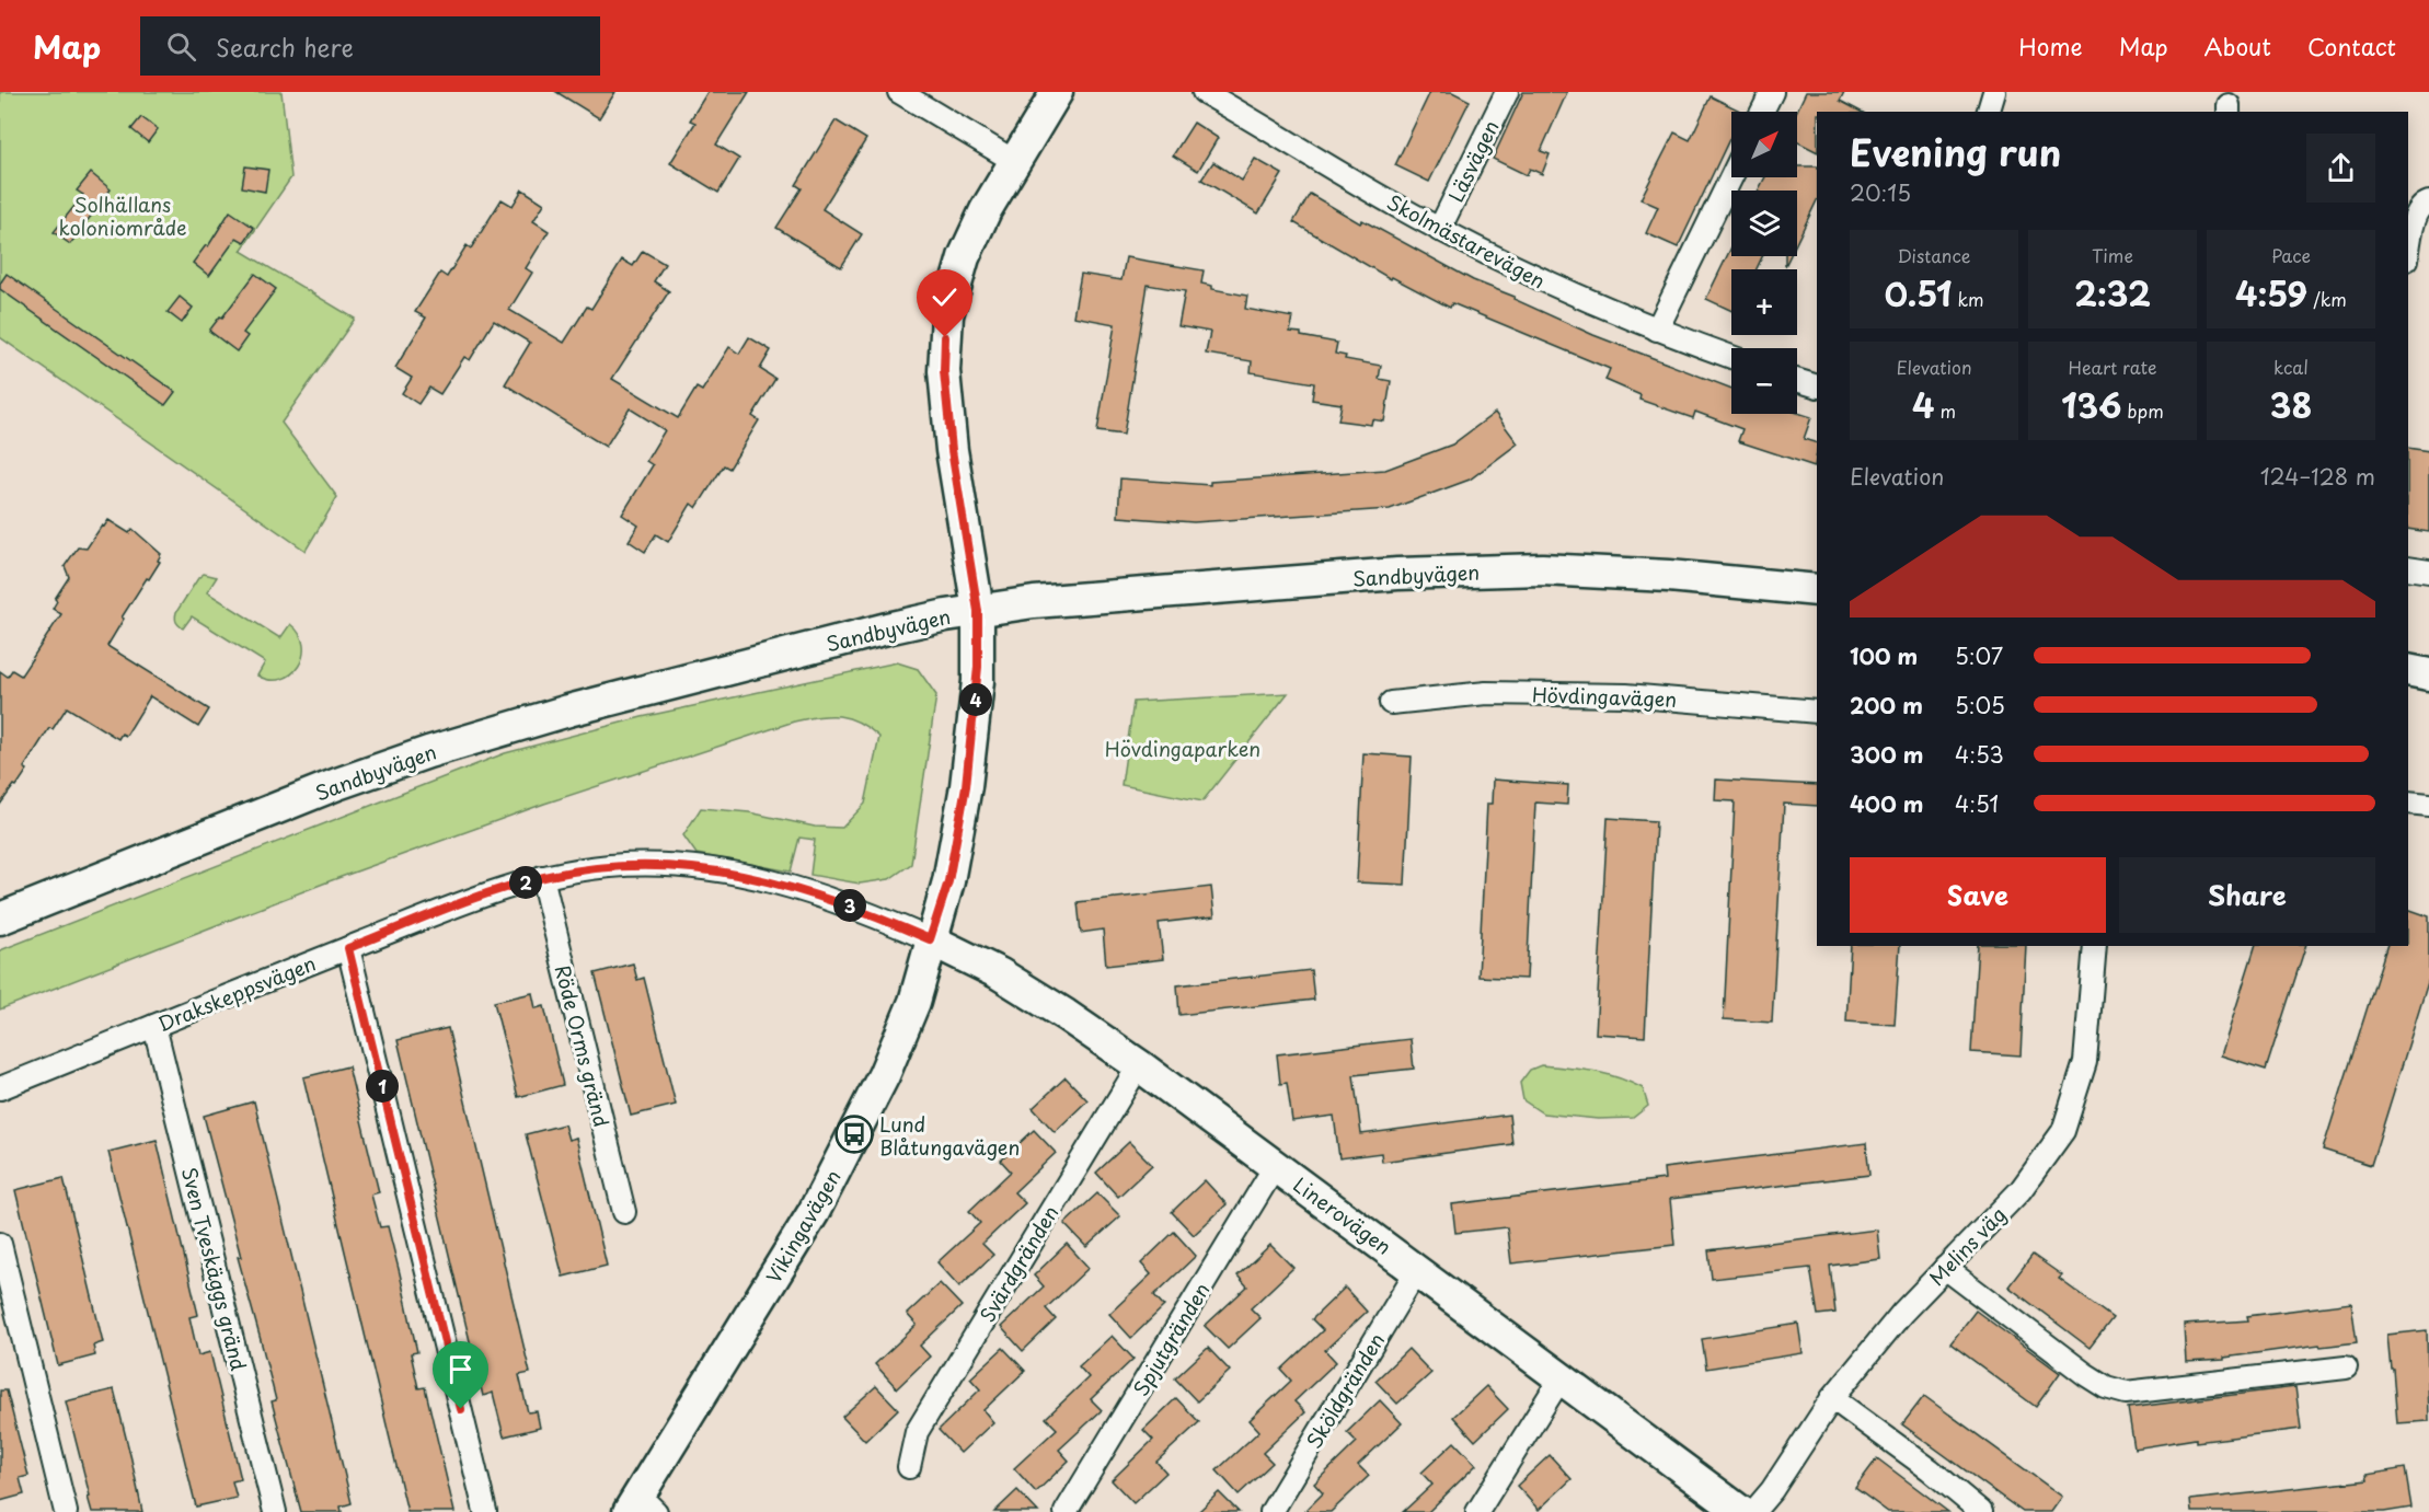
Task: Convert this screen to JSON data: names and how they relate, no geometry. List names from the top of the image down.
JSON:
{
  "streets": {
    "street": [
      "Läsvägen",
      "Skolmästarevägen",
      "Sandbyvägen",
      "Hövdingavägen",
      "Drakskeppsvägen",
      "Röde Orms gränd",
      "Linerovägen",
      "Vikingavägen",
      "Melins väg",
      "Svärdgränden",
      "Sven Tveskäggs gränd",
      "Spjutgränden",
      "Sköldgränden"
    ]
  },
  "crossings": [
    ["Läsvägen", "Skolmästarevägen"],
    ["Sandbyvägen", "Vikingavägen"],
    ["Drakskeppsvägen", "Röde Orms gränd"],
    ["Drakskeppsvägen", "Linerovägen"],
    ["Drakskeppsvägen", "Vikingavägen"],
    ["Drakskeppsvägen", "Sven Tveskäggs gränd"],
    ["Linerovägen", "Vikingavägen"],
    ["Linerovägen", "Svärdgränden"],
    ["Linerovägen", "Spjutgränden"],
    ["Linerovägen", "Sköldgränden"]
  ],
  "parks": ["Solhällans koloniområde", "Hövdingaparken"],
  "places": {
    "bus stop": ["Lund Blåtungavägen"]
  },
  "north": "top right",
  "page": {
    "header": "Map",
    "search": "Search here",
    "nav": [
      "Home",
      "Map",
      "About",
      "Contact"
    ],
    "map_buttons": ["+", "−"],
    "heading": ["Evening run", "20:15"],
    "stats": [
      ["Distance", "0.51 km"],
      ["Time", "2:32"],
      ["Pace", "4:59 /km"],
      ["Elevation", "4 m"],
      ["Heart rate", "136 bpm"],
      ["kcal", "38"]
    ],
    "chart": ["Elevation", "124–128 m"],
    "list": [
      {
        "name": "100 m",
        "note": "5:07"
      },
      {
        "name": "200 m",
        "note": "5:05"
      },
      {
        "name": "300 m",
        "note": "4:53"
      },
      {
        "name": "400 m",
        "note": "4:51"
      }
    ],
    "pins": [
      "4",
      "2",
      "3",
      "1"
    ],
    "buttons": ["Save", "Share"]
  }
}
